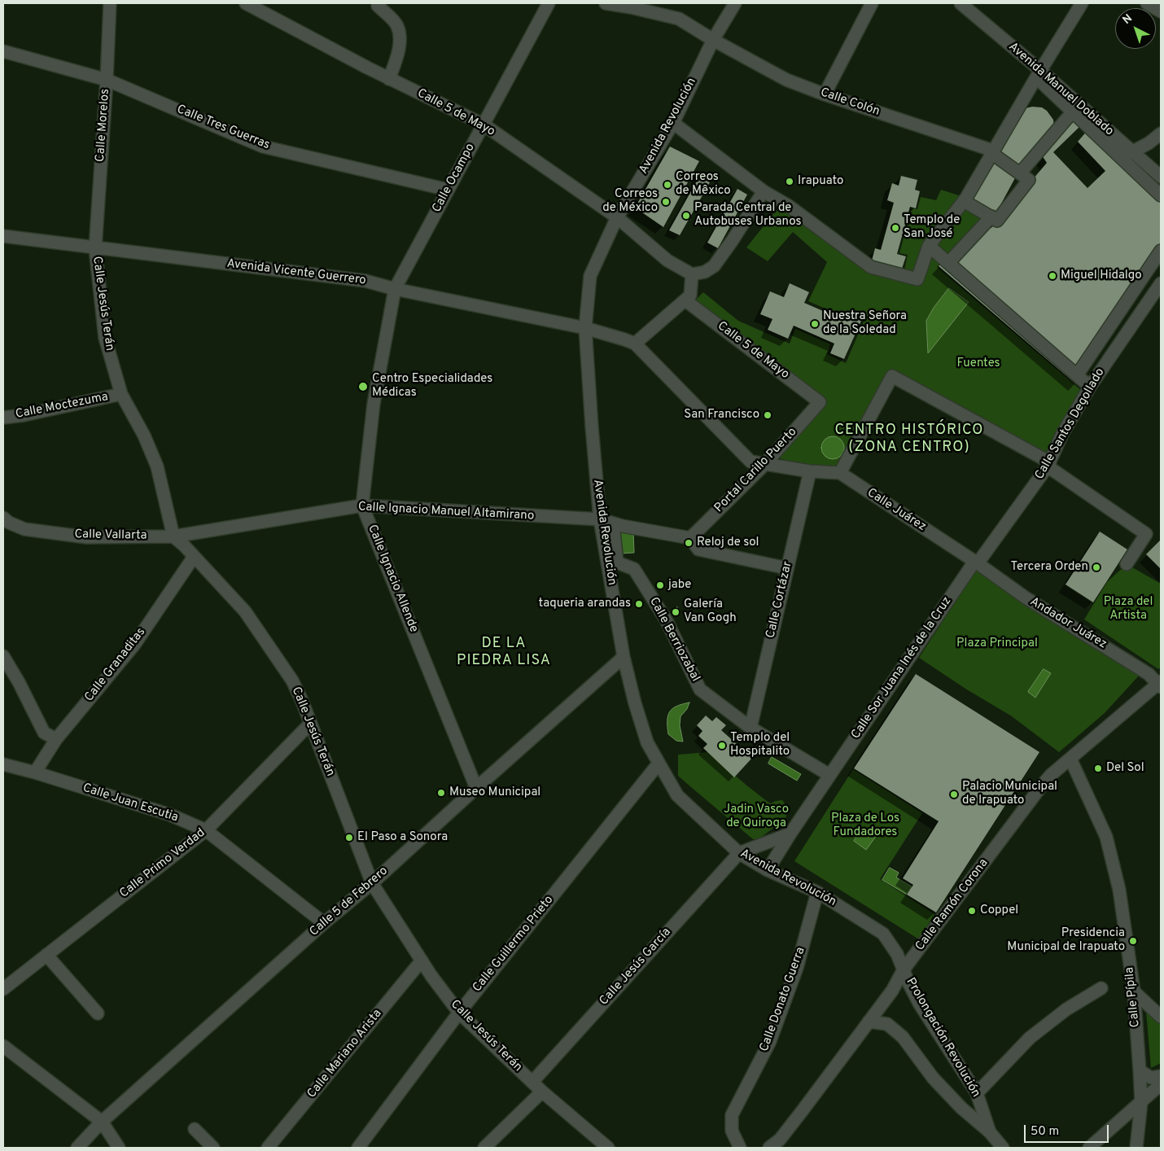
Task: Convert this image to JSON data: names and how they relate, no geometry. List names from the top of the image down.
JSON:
{
  "streets": {
    "street": [
      "Avenida Manuel Doblado",
      "Calle Colón",
      "Calle 5 de Mayo",
      "Calle Morelos",
      "Avenida Revolución",
      "Calle Tres Guerras",
      "Calle Ocampo",
      "Avenida Vicente Guerrero",
      "Calle Jesús Terán",
      "Calle Moctezuma",
      "Calle Santos Degollado",
      "Portal Carillo Puerto",
      "Calle Juárez",
      "Calle Ignacio Manuel Altamirano",
      "Calle Vallarta",
      "Calle Ignacio Allende",
      "Calle Cortázar",
      "Andador Juárez",
      "Calle Berriozabal",
      "Calle Granaditas",
      "Calle Sor Juana Inés de la Cruz",
      "Calle Juan Escutia",
      "Calle Primo Verdad",
      "Calle 5 de Febrero",
      "Calle Ramón Corona",
      "Calle Guillermo Prieto",
      "Calle Jesús García",
      "Calle Pípila",
      "Calle Donato Guerra",
      "Prolongación Revolución",
      "Calle Mariano Arista"
    ]
  },
  "crossings": [
    ["Calle Colón", "Avenida Revolución"],
    ["Calle 5 de Mayo", "Avenida Revolución"],
    ["Calle 5 de Mayo", "Calle Ocampo"],
    ["Calle 5 de Mayo", "Portal Carillo Puerto"],
    ["Calle Morelos", "Calle Tres Guerras"],
    ["Calle Morelos", "Avenida Vicente Guerrero"],
    ["Calle Morelos", "Calle Jesús Terán"],
    ["Avenida Revolución", "Avenida Vicente Guerrero"],
    ["Avenida Revolución", "Calle Ignacio Manuel Altamirano"],
    ["Avenida Revolución", "Calle Sor Juana Inés de la Cruz"],
    ["Avenida Revolución", "Calle 5 de Febrero"],
    ["Avenida Revolución", "Calle Ramón Corona"],
    ["Avenida Revolución", "Calle Guillermo Prieto"],
    ["Avenida Revolución", "Calle Jesús García"],
    ["Avenida Revolución", "Calle Donato Guerra"],
    ["Avenida Revolución", "Prolongación Revolución"],
    ["Calle Tres Guerras", "Calle Ocampo"],
    ["Calle Ocampo", "Avenida Vicente Guerrero"],
    ["Calle Ocampo", "Calle Ignacio Allende"],
    ["Avenida Vicente Guerrero", "Calle Jesús Terán"],
    ["Avenida Vicente Guerrero", "Calle Juárez"],
    ["Avenida Vicente Guerrero", "Calle Ignacio Allende"],
    ["Calle Jesús Terán", "Calle Moctezuma"],
    ["Calle Jesús Terán", "Calle Ignacio Manuel Altamirano"],
    ["Calle Jesús Terán", "Calle Vallarta"],
    ["Calle Jesús Terán", "Calle Granaditas"],
    ["Calle Jesús Terán", "Calle Primo Verdad"],
    ["Calle Jesús Terán", "Calle 5 de Febrero"],
    ["Calle Jesús Terán", "Calle Guillermo Prieto"],
    ["Calle Jesús Terán", "Calle Jesús García"],
    ["Calle Jesús Terán", "Calle Mariano Arista"],
    ["Calle Santos Degollado", "Calle Juárez"],
    ["Calle Santos Degollado", "Andador Juárez"],
    ["Calle Santos Degollado", "Calle Sor Juana Inés de la Cruz"],
    ["Portal Carillo Puerto", "Calle Juárez"],
    ["Portal Carillo Puerto", "Calle Ignacio Manuel Altamirano"],
    ["Calle Juárez", "Calle Cortázar"],
    ["Calle Juárez", "Andador Juárez"],
    ["Calle Juárez", "Calle Sor Juana Inés de la Cruz"],
    ["Calle Ignacio Manuel Altamirano", "Calle Vallarta"],
    ["Calle Ignacio Manuel Altamirano", "Calle Ignacio Allende"],
    ["Calle Ignacio Manuel Altamirano", "Calle Berriozabal"],
    ["Calle Ignacio Allende", "Calle 5 de Febrero"],
    ["Calle Cortázar", "Calle Berriozabal"],
    ["Andador Juárez", "Calle Sor Juana Inés de la Cruz"],
    ["Andador Juárez", "Calle Ramón Corona"],
    ["Calle Berriozabal", "Calle Sor Juana Inés de la Cruz"],
    ["Calle Granaditas", "Calle Juan Escutia"],
    ["Calle Juan Escutia", "Calle Primo Verdad"],
    ["Calle Juan Escutia", "Calle 5 de Febrero"],
    ["Calle Ramón Corona", "Calle Pípila"],
    ["Calle Ramón Corona", "Prolongación Revolución"]
  ],
  "districts": ["CENTRO HISTÓRICO (ZONA CENTRO)", "DE LA PIEDRA LISA"],
  "parks": [
    "Fuentes",
    "Plaza del Artista",
    "Plaza Principal",
    "Jadin Vasco de Quiroga",
    "Plaza de Los Fundadores"
  ],
  "places": [
    "Irapuato",
    "Correos de Mêxico",
    "Correos de México",
    "Parada Central de Autobuses Urbanos",
    "Templo de San José",
    "Miguel Hidalgo",
    "Nuestra Señora de la Soledad",
    "Centro Especialidades Médicas",
    "San Francisco",
    "Reloj de sol",
    "Tercera Orden",
    "jabe",
    "taqueria arandas",
    "Galería Van Gogh",
    "Templo del Hospitalito",
    "Del Sol",
    "Museo Municipal",
    "Palacio Municipal de Irapuato",
    "El Paso a Sonora",
    "Coppel",
    "Presidencia Municipal de Irapuato"
  ],
  "scale_bar": "50 m",
  "north": "top left"
}
